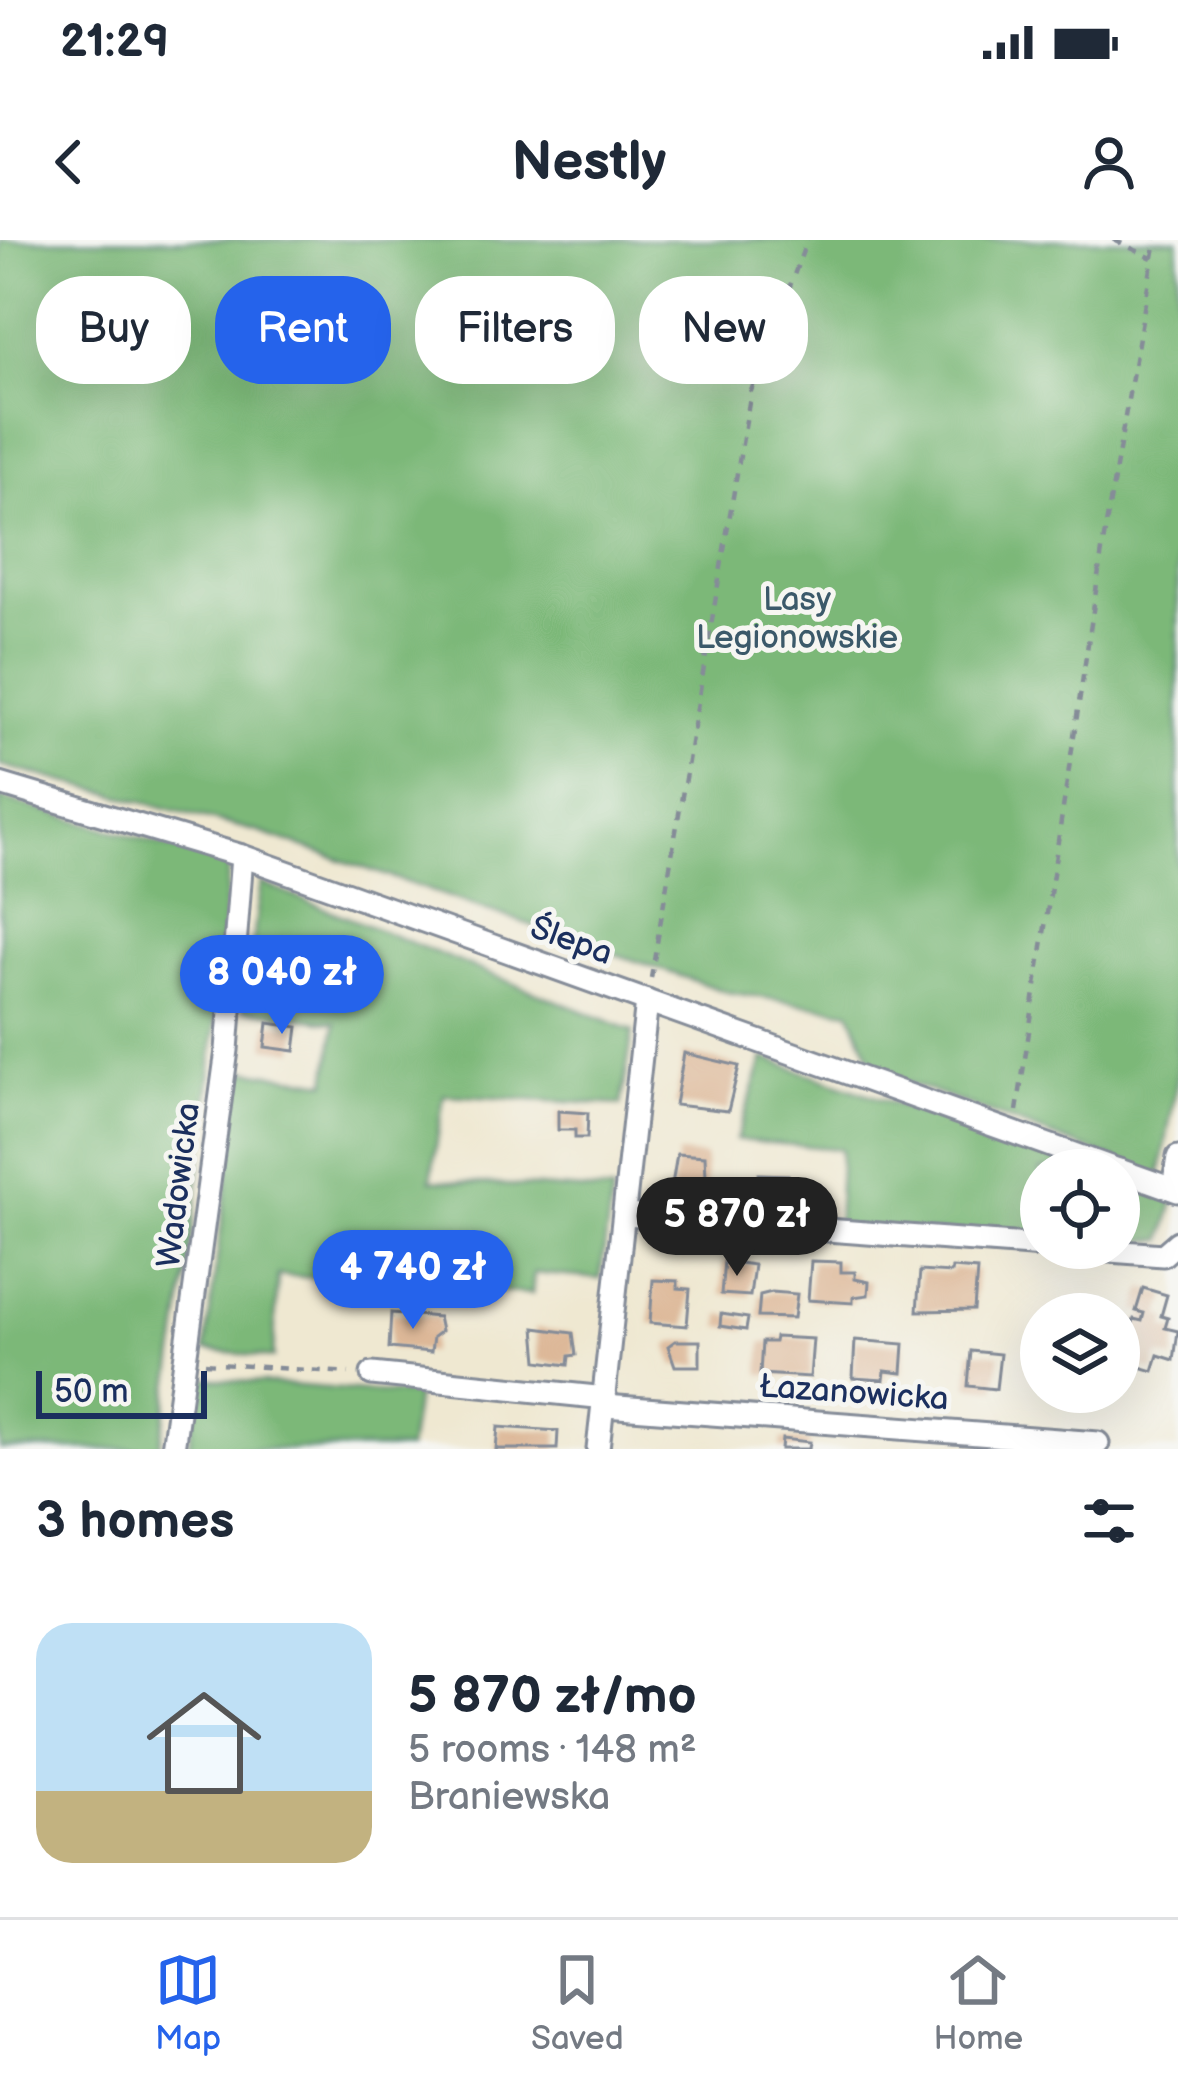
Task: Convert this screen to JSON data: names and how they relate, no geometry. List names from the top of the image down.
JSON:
{
  "streets": {
    "street": ["Ślepa", "Wadowicka", "Łazanowicka"]
  },
  "crossings": [
    ["Ślepa", "Wadowicka"]
  ],
  "parks": ["Lasy Legionowskie"],
  "scale_bar": "50 m",
  "page": {
    "status": "21:29",
    "header": "Nestly",
    "chip": [
      "Buy",
      "Rent",
      "Filters",
      "New"
    ],
    "price": ["8 040 zł", "5 870 zł", "4 740 zł"],
    "scale": "50 m",
    "heading": "3 homes",
    "list": [
      {
        "name": "5 870 zł/mo",
        "note": "5 rooms · 148 m² · Braniewska"
      }
    ],
    "tabs": ["Map", "Saved", "Home"]
  }
}
